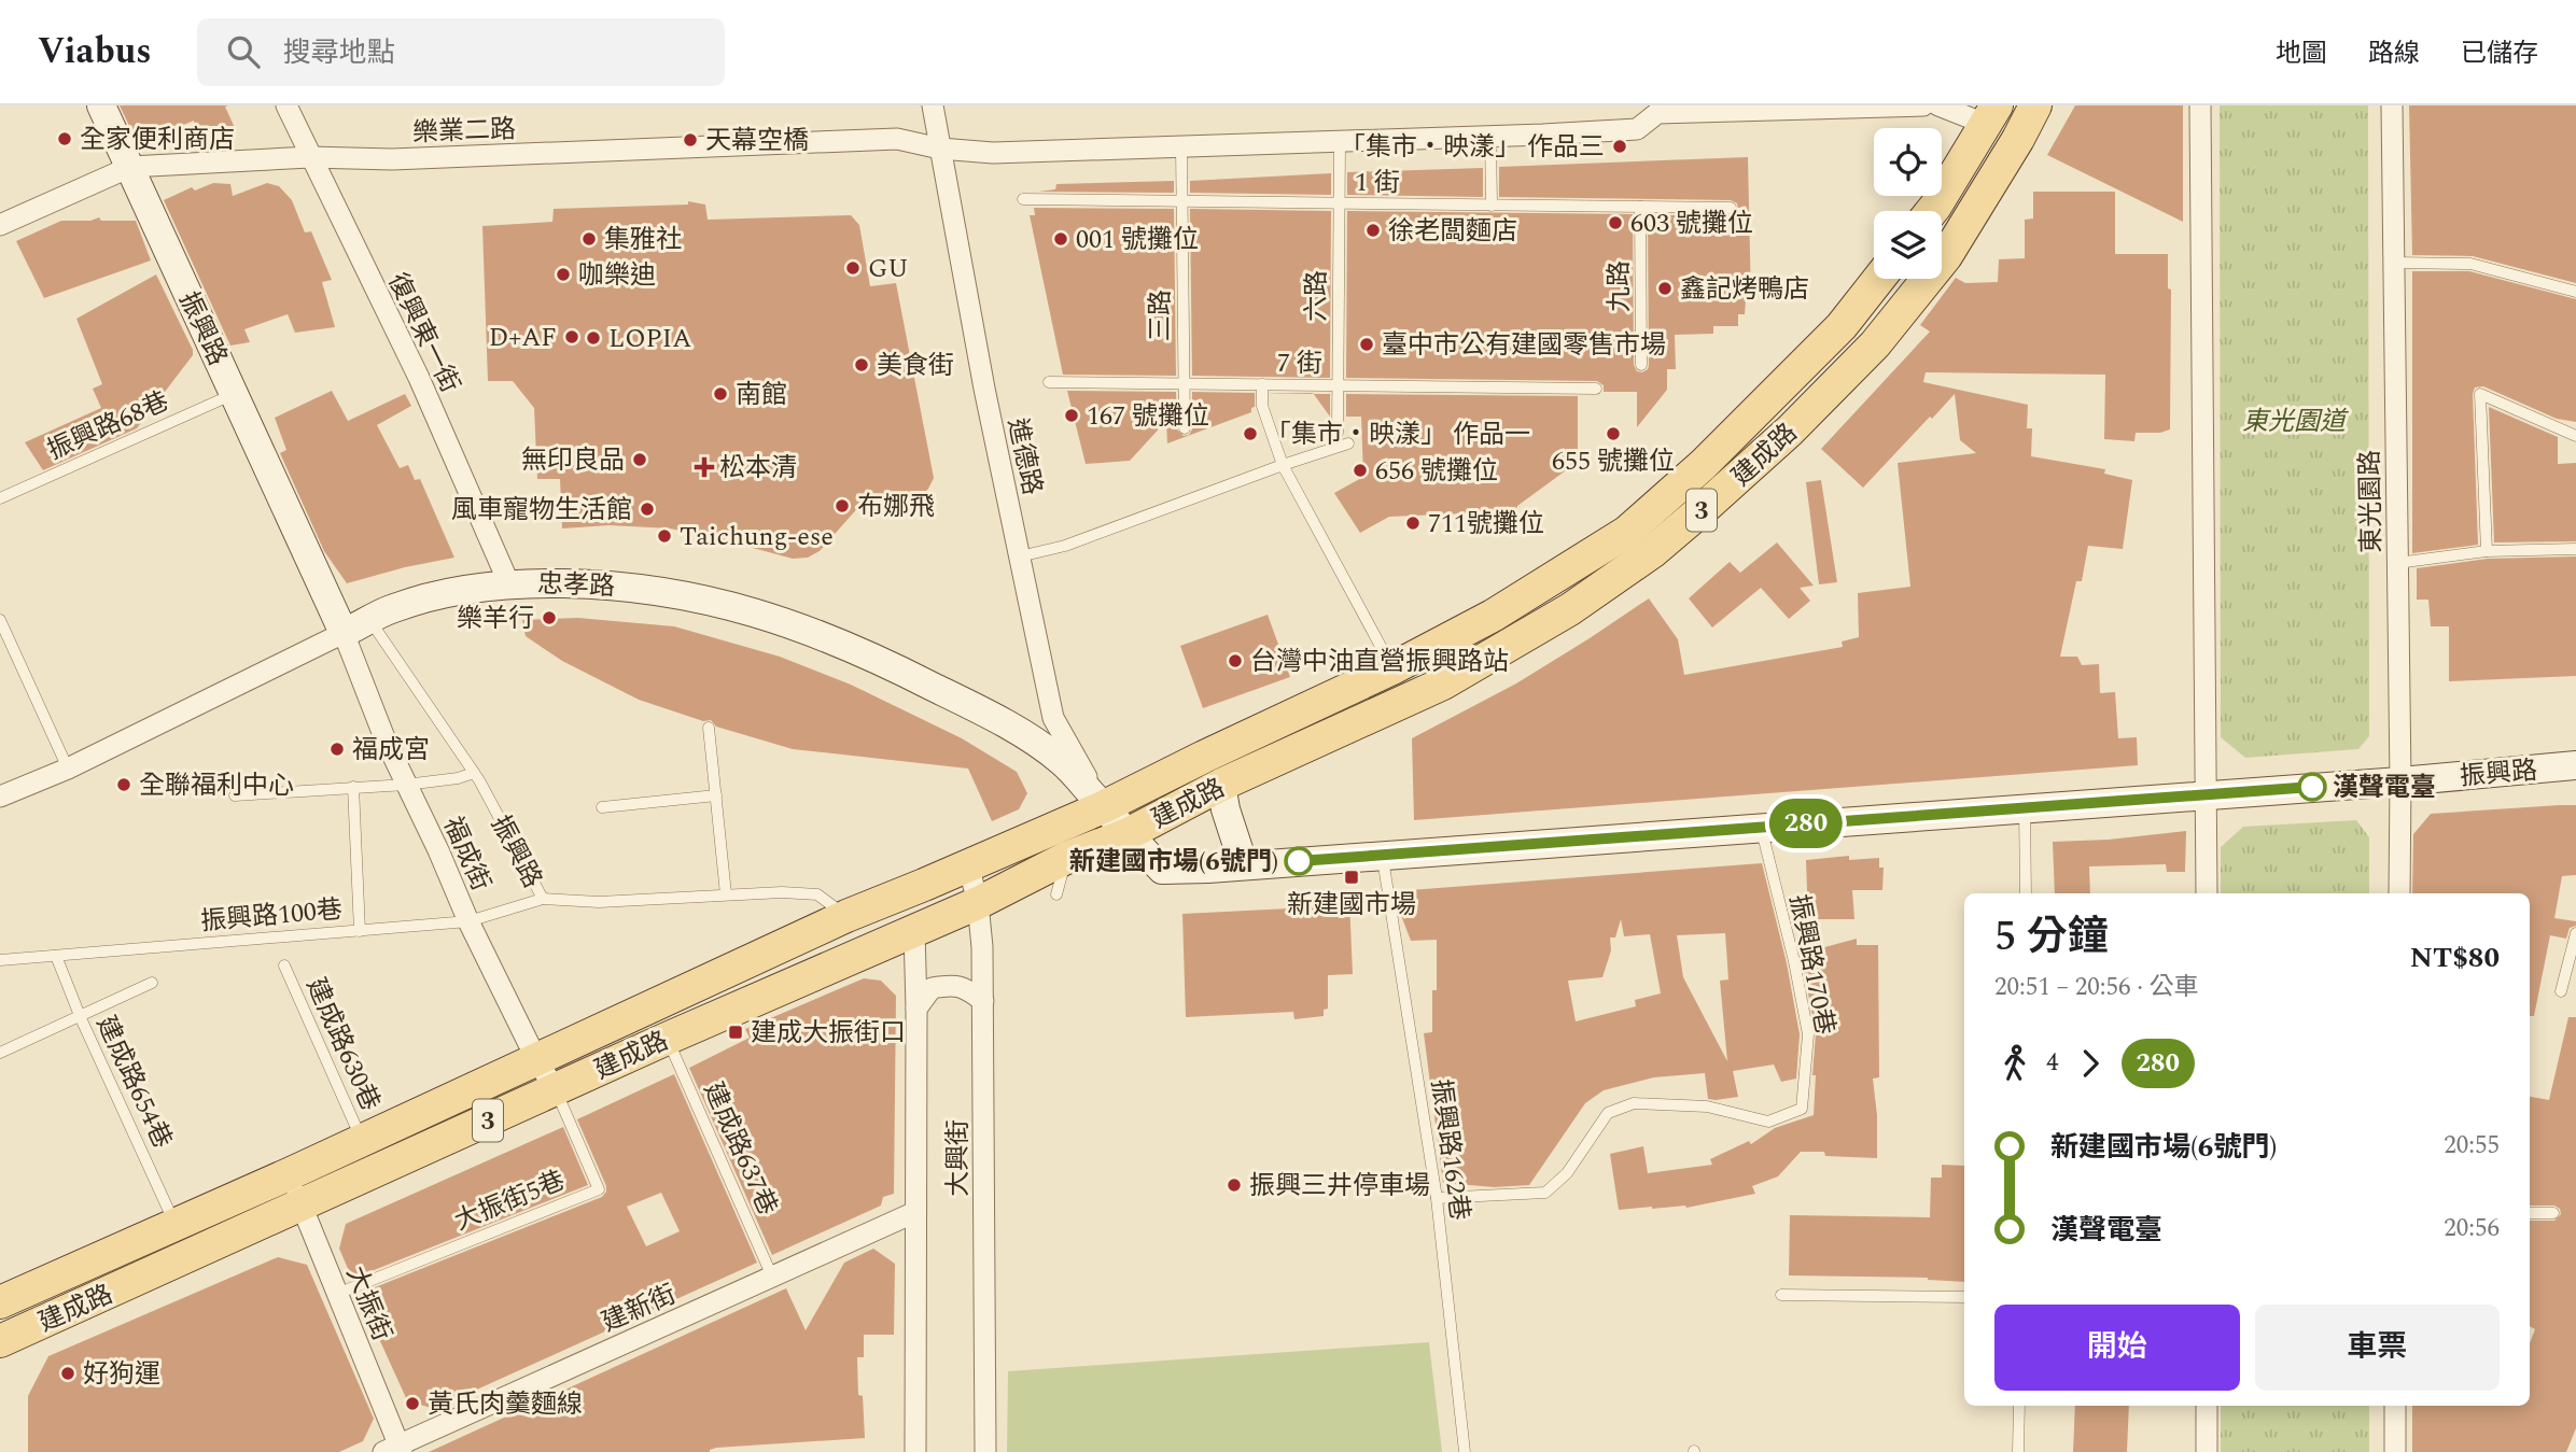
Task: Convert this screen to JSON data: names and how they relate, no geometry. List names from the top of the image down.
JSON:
{
  "streets": {
    "main road": [
      "振興路",
      "建成路",
      "3",
      "忠孝路"
    ],
    "street": [
      "樂業二路",
      "復興東一街",
      "進德路",
      "東光園路",
      "福成街",
      "大興街",
      "大振街",
      "建新街"
    ],
    "lane": [
      "1 街",
      "九路",
      "六路",
      "三路",
      "7 街",
      "振興路68巷",
      "振興路100巷",
      "振興路170巷",
      "建成路630巷",
      "建成路654巷",
      "建成路637巷",
      "振興路162巷",
      "大振街5巷"
    ]
  },
  "crossings": [
    ["樂業二路", "六路"],
    ["樂業二路", "三路"],
    ["樂業二路", "振興路"],
    ["樂業二路", "復興東一街"],
    ["樂業二路", "進德路"],
    ["1 街", "九路"],
    ["1 街", "六路"],
    ["1 街", "三路"],
    ["六路", "7 街"],
    ["三路", "7 街"],
    ["振興路", "振興路68巷"],
    ["振興路", "建成路"],
    ["振興路", "東光園路"],
    ["振興路", "忠孝路"],
    ["振興路", "福成街"],
    ["振興路", "振興路100巷"],
    ["振興路", "振興路170巷"],
    ["振興路", "振興路162巷"],
    ["復興東一街", "忠孝路"],
    ["建成路", "進德路"],
    ["建成路", "忠孝路"],
    ["建成路", "福成街"],
    ["建成路", "建成路630巷"],
    ["建成路", "建成路654巷"],
    ["建成路", "建成路637巷"],
    ["建成路", "大興街"],
    ["建成路", "大振街5巷"],
    ["建成路", "大振街"],
    ["進德路", "忠孝路"],
    ["忠孝路", "福成街"],
    ["福成街", "振興路100巷"],
    ["福成街", "大振街5巷"],
    ["振興路100巷", "建成路654巷"],
    ["振興路170巷", "振興路162巷"],
    ["建成路637巷", "建新街"],
    ["大興街", "建新街"],
    ["大振街5巷", "大振街"],
    ["大振街", "建新街"]
  ],
  "parks": ["東光園道"],
  "places": {
    "other": [
      "全家便利商店",
      "天幕空橋",
      "「集市‧映漾」 作品三",
      "603 號攤位",
      "徐老闆麵店",
      "集雅社",
      "001 號攤位",
      "GU",
      "咖樂迪",
      "鑫記烤鴨店",
      "D+AF",
      "LOPIA",
      "臺中市公有建國零售市場",
      "美食街",
      "南館",
      "167 號攤位",
      "「集市‧映漾」 作品一",
      "655 號攤位",
      "無印良品",
      "656 號攤位",
      "布娜飛",
      "風車寵物生活館",
      "711號攤位",
      "Taichung-ese",
      "樂羊行",
      "台灣中油直營振興路站",
      "福成宮",
      "全聯福利中心",
      "漢聲電臺",
      "新建國市場(6號門)",
      "振興三井停車場",
      "好狗運",
      "黃氏肉羹麵線"
    ],
    "health": ["松本清"],
    "transit": ["新建國市場", "建成大振街口"]
  },
  "lines": ["bus line 280"],
  "page": {
    "header": "Viabus",
    "search": "搜尋地點",
    "nav": ["地圖", "路線", "已儲存"],
    "on_map": "280",
    "heading": ["5 分鐘", "20:51 – 20:56 · 公車", "NT$80"],
    "legs": ["4", "280"],
    "list": [
      {
        "name": "新建國市場(6號門)",
        "value": "20:55"
      },
      {
        "name": "漢聲電臺",
        "value": "20:56"
      }
    ],
    "buttons": ["開始", "車票"]
  }
}
